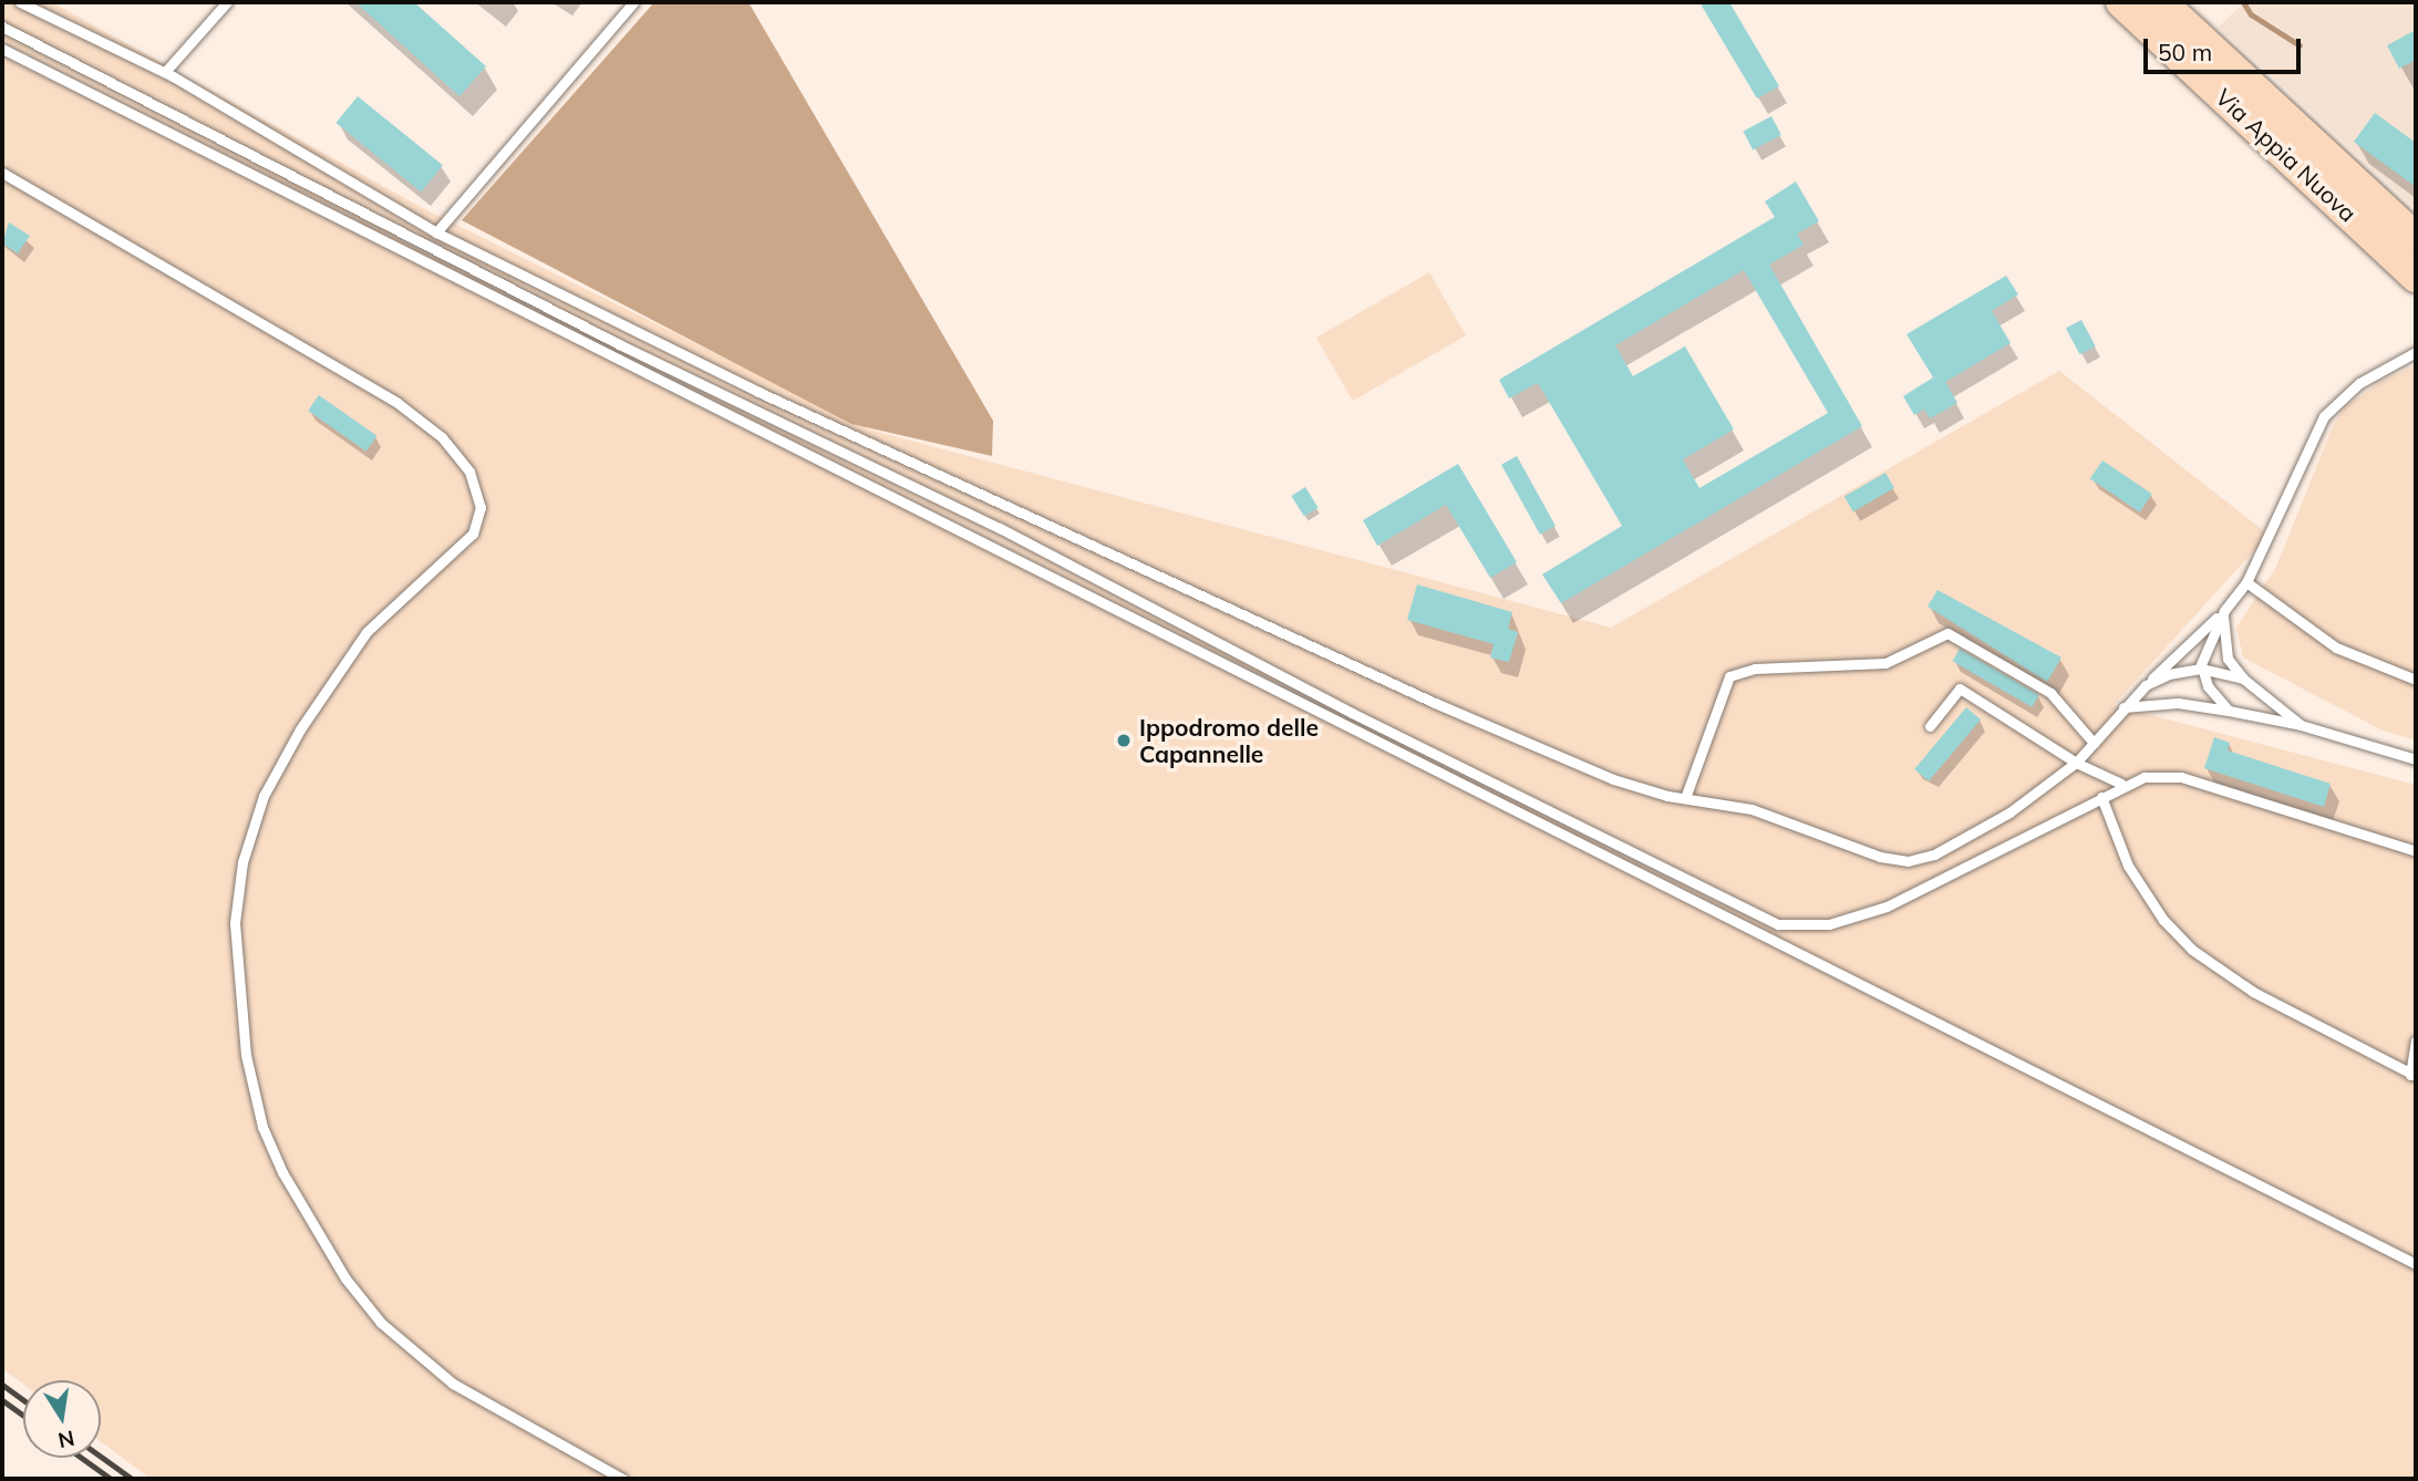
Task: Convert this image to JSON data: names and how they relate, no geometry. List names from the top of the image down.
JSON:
{
  "streets": {
    "main road": ["Via Appia Nuova"]
  },
  "places": ["Ippodromo delle Capannelle"],
  "scale_bar": "50 m",
  "north": "bottom"
}
